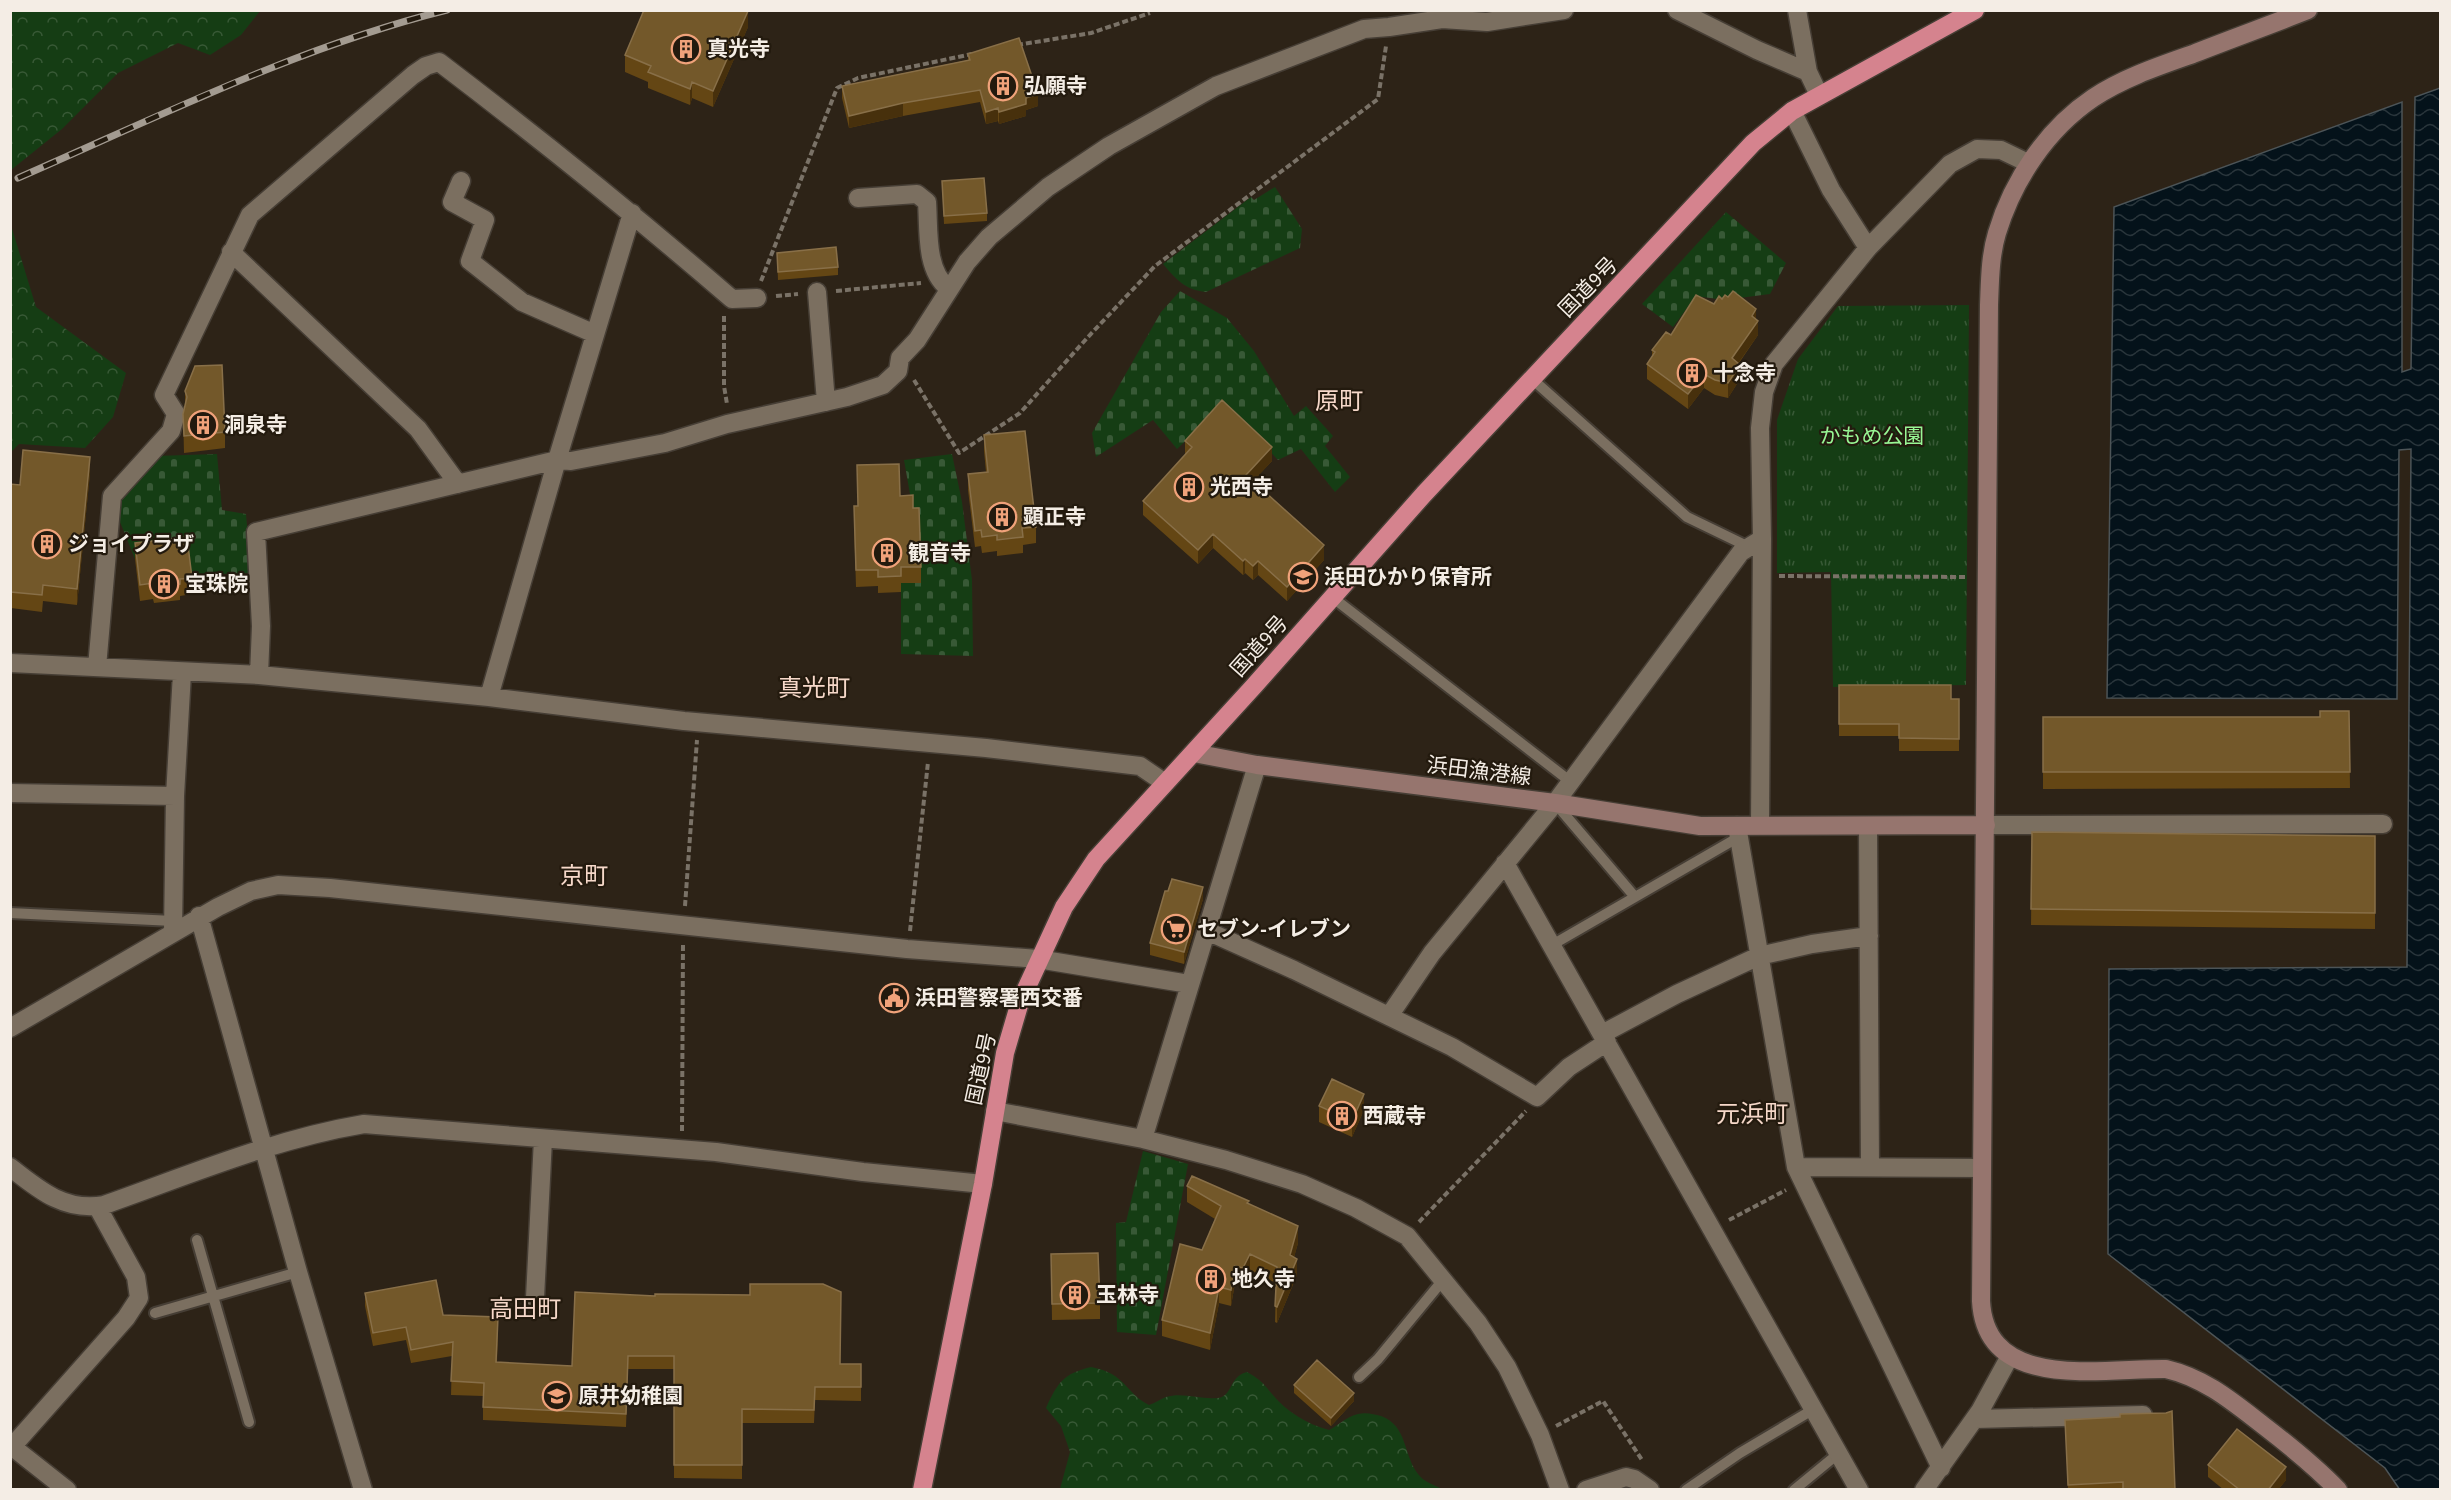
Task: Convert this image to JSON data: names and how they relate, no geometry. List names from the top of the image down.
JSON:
{
  "streets": {
    "highway": ["国道9号"],
    "street": ["浜田漁港線"]
  },
  "crossings": [
    ["国道9号", "浜田漁港線"]
  ],
  "districts": [
    "原町",
    "真光町",
    "京町",
    "元浜町",
    "高田町"
  ],
  "parks": ["かもめ公園"],
  "places": {
    "building": [
      "真光寺",
      "弘願寺",
      "十念寺",
      "洞泉寺",
      "光西寺",
      "顕正寺",
      "ジョイプラザ",
      "観音寺",
      "宝珠院",
      "西蔵寺",
      "地久寺",
      "玉林寺"
    ],
    "school or university": ["浜田ひかり保育所", "原井幼稚園"],
    "supermarket": ["セブン-イレブン"],
    "public building": ["浜田警察署西交番"]
  }
}
